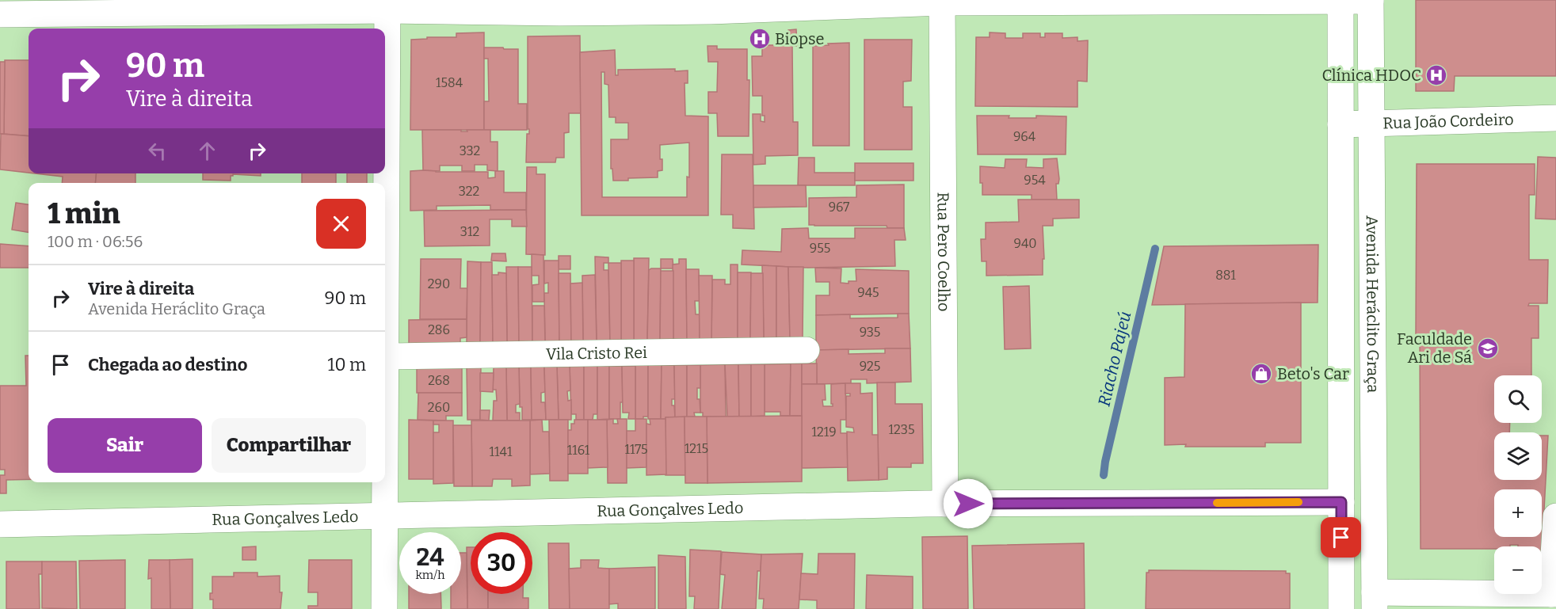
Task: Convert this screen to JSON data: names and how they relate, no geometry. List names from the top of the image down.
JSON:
{
  "streets": {
    "street": [
      "Rua João Cordeiro",
      "Rua Pero Coelho",
      "Avenida Heráclito Graça",
      "Vila Cristo Rei",
      "Rua Gonçalves Ledo"
    ]
  },
  "crossings": [
    ["Rua João Cordeiro", "Avenida Heráclito Graça"],
    ["Rua Pero Coelho", "Rua Gonçalves Ledo"],
    ["Avenida Heráclito Graça", "Rua Gonçalves Ledo"]
  ],
  "water": ["Riacho Pajeú"],
  "places": {
    "hospital": ["Biopse", "Clínica HDOC"],
    "school or university": ["Faculdade Ari de Sá"],
    "shop": ["Beto's Car"]
  },
  "house_numbers": [
    "1584",
    "964",
    "332",
    "954",
    "322",
    "967",
    "312",
    "940",
    "955",
    "881",
    "290",
    "945",
    "286",
    "935",
    "925",
    "268",
    "260",
    "1235",
    "1219",
    "1215",
    "1175",
    "1161",
    "1141"
  ],
  "page": {
    "turn": ["90 m", "Vire à direita"],
    "heading": ["1 min", "100 m · 06:56"],
    "list": [
      {
        "name": "Vire à direita",
        "note": "Avenida Heráclito Graça",
        "value": "90 m"
      },
      {
        "name": "Chegada ao destino",
        "value": "10 m"
      }
    ],
    "map_buttons": ["+", "−"],
    "buttons": ["Sair", "Compartilhar"],
    "speed": "24 km/h",
    "limit": "30"
  }
}
